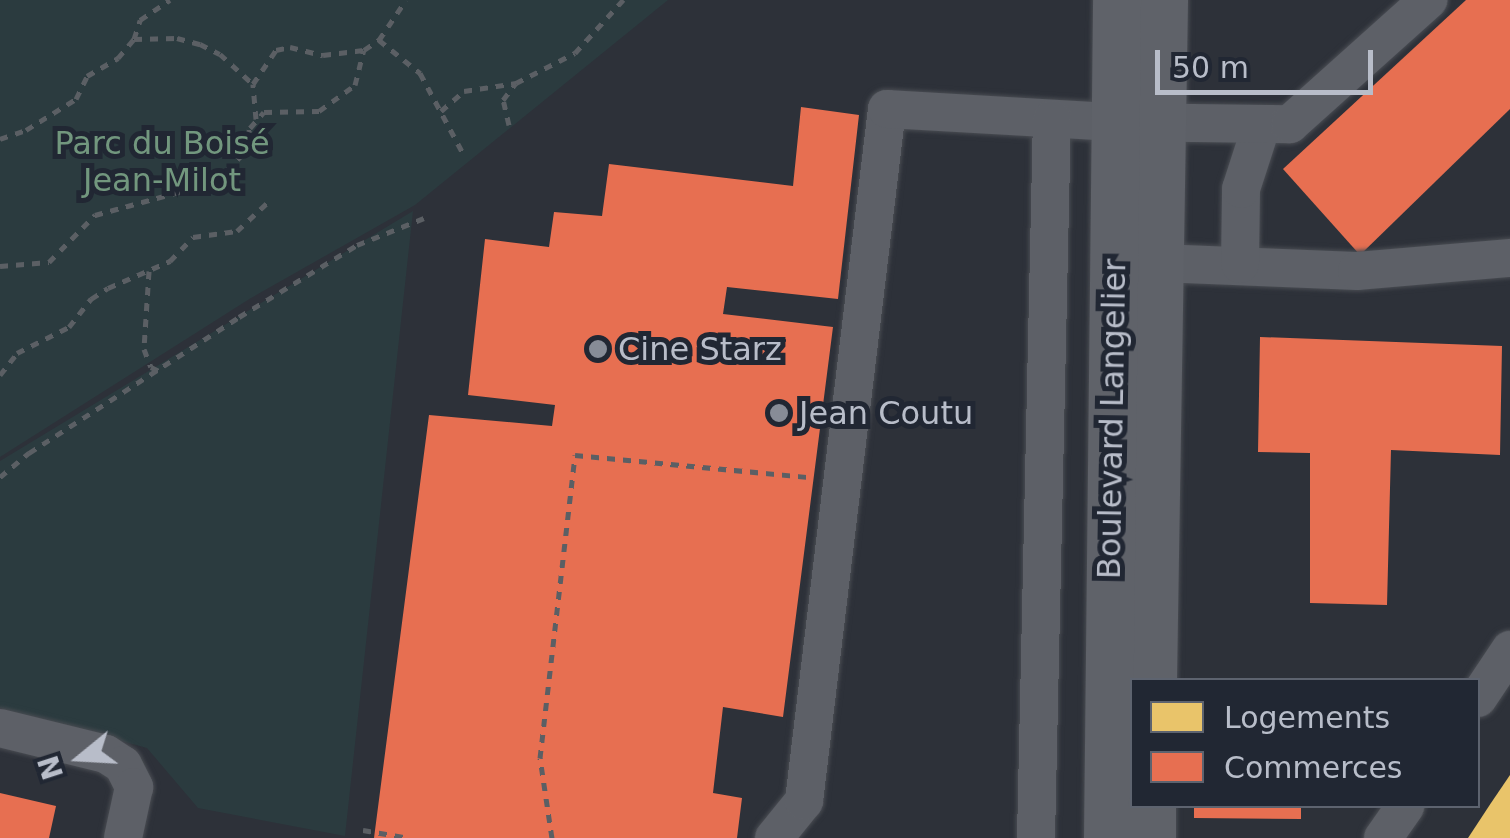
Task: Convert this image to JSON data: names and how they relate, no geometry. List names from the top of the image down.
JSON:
{
  "streets": {
    "main road": ["Boulevard Langelier"]
  },
  "parks": ["Parc du Boisé Jean-Milot"],
  "places": ["Cine Starz", "Jean Coutu"],
  "legend": ["Logements", "Commerces"],
  "scale_bar": "50 m",
  "north": "left"
}
